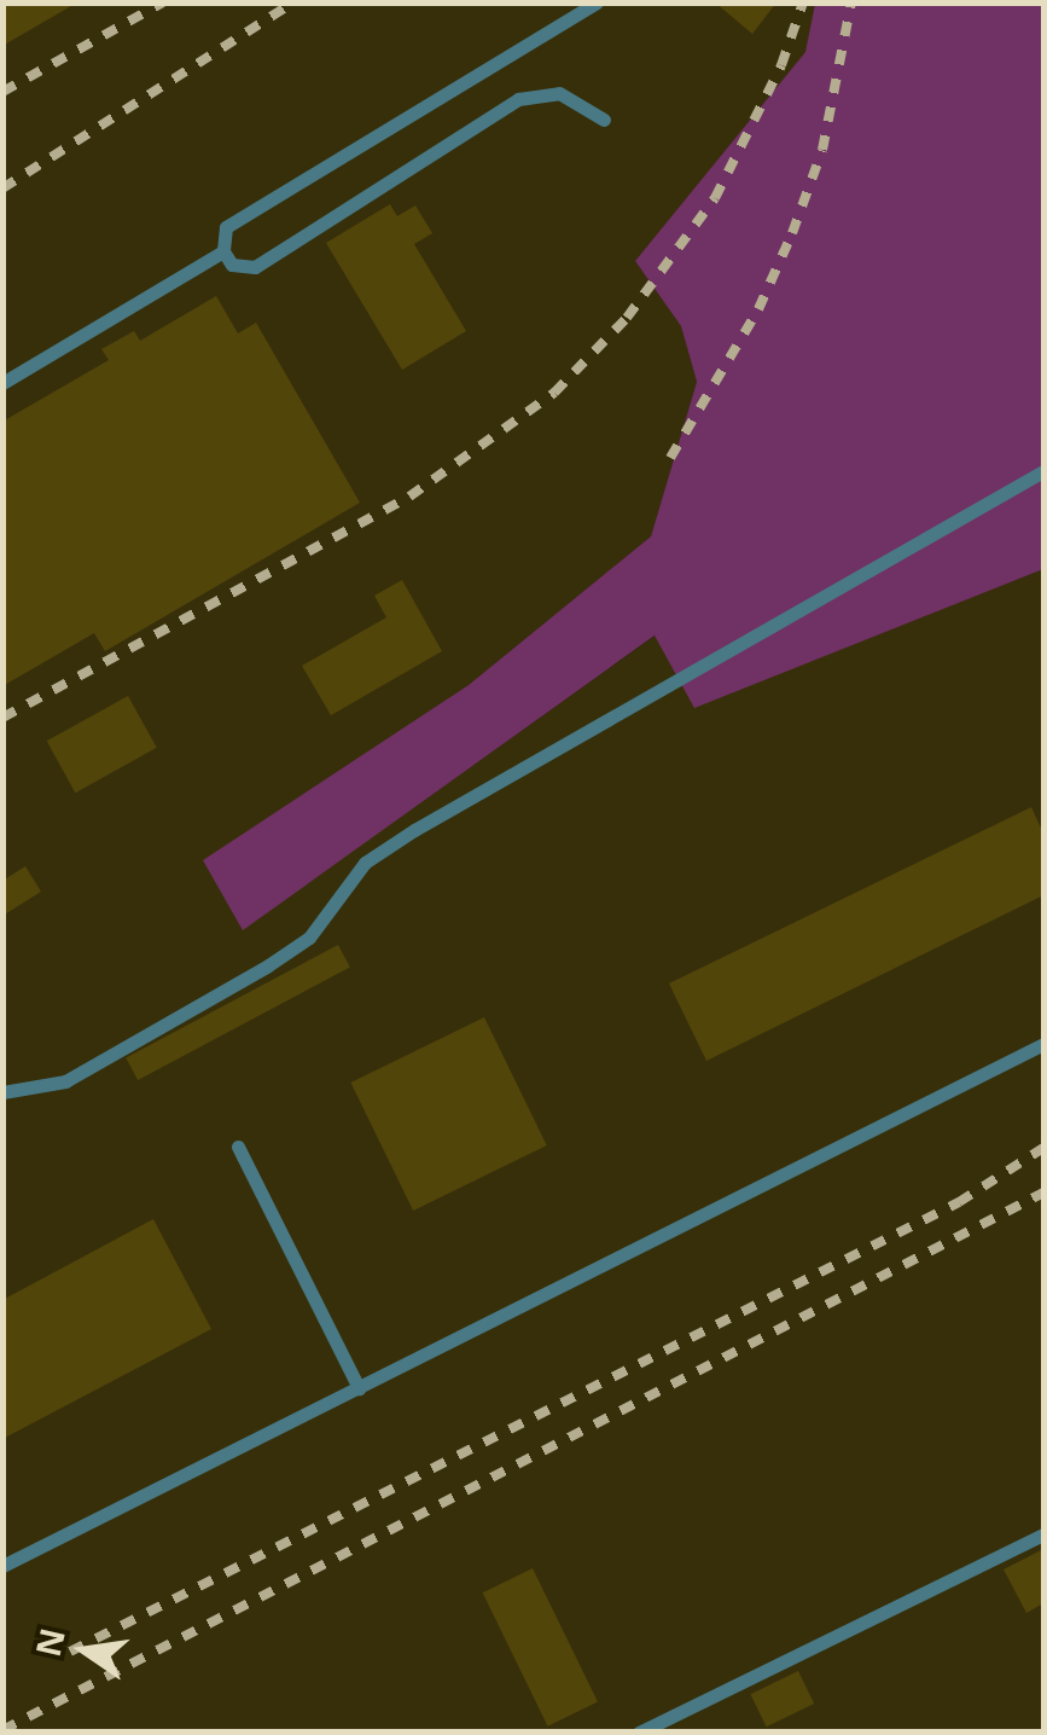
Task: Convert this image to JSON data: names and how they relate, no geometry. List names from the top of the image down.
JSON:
{
  "north": "left"
}
